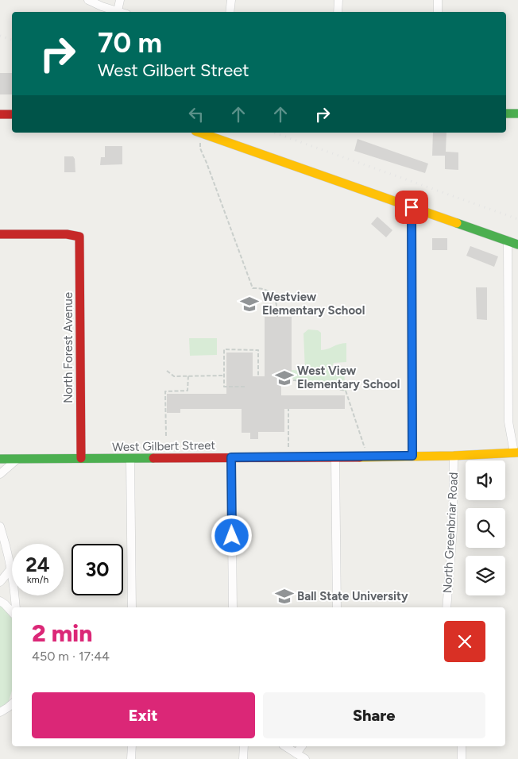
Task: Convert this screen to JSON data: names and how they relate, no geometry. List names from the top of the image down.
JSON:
{
  "streets": {
    "street": ["North Forest Avenue", "West Gilbert Street", "North Greenbriar Road"]
  },
  "crossings": [
    ["North Forest Avenue", "West Gilbert Street"],
    ["West Gilbert Street", "North Greenbriar Road"]
  ],
  "places": {
    "school or university": ["Westview Elementary School", "West View Elementary School", "Ball State University"]
  },
  "page": {
    "turn": ["70 m", "West Gilbert Street"],
    "speed": "24 km/h",
    "limit": "30",
    "heading": ["2 min", "450 m · 17:44"],
    "buttons": ["Exit", "Share"]
  }
}
